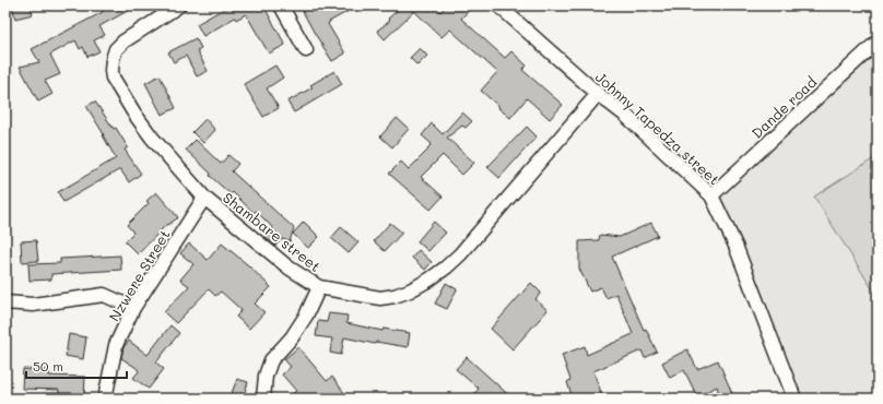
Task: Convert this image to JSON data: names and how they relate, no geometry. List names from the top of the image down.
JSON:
{
  "streets": {
    "street": [
      "Dande road",
      "Johnny Tapedza street",
      "Shambare street",
      "Nzwere Street"
    ]
  },
  "crossings": [
    ["Dande road", "Johnny Tapedza street"],
    ["Johnny Tapedza street", "Shambare street"],
    ["Shambare street", "Nzwere Street"]
  ],
  "scale_bar": "50 m"
}
